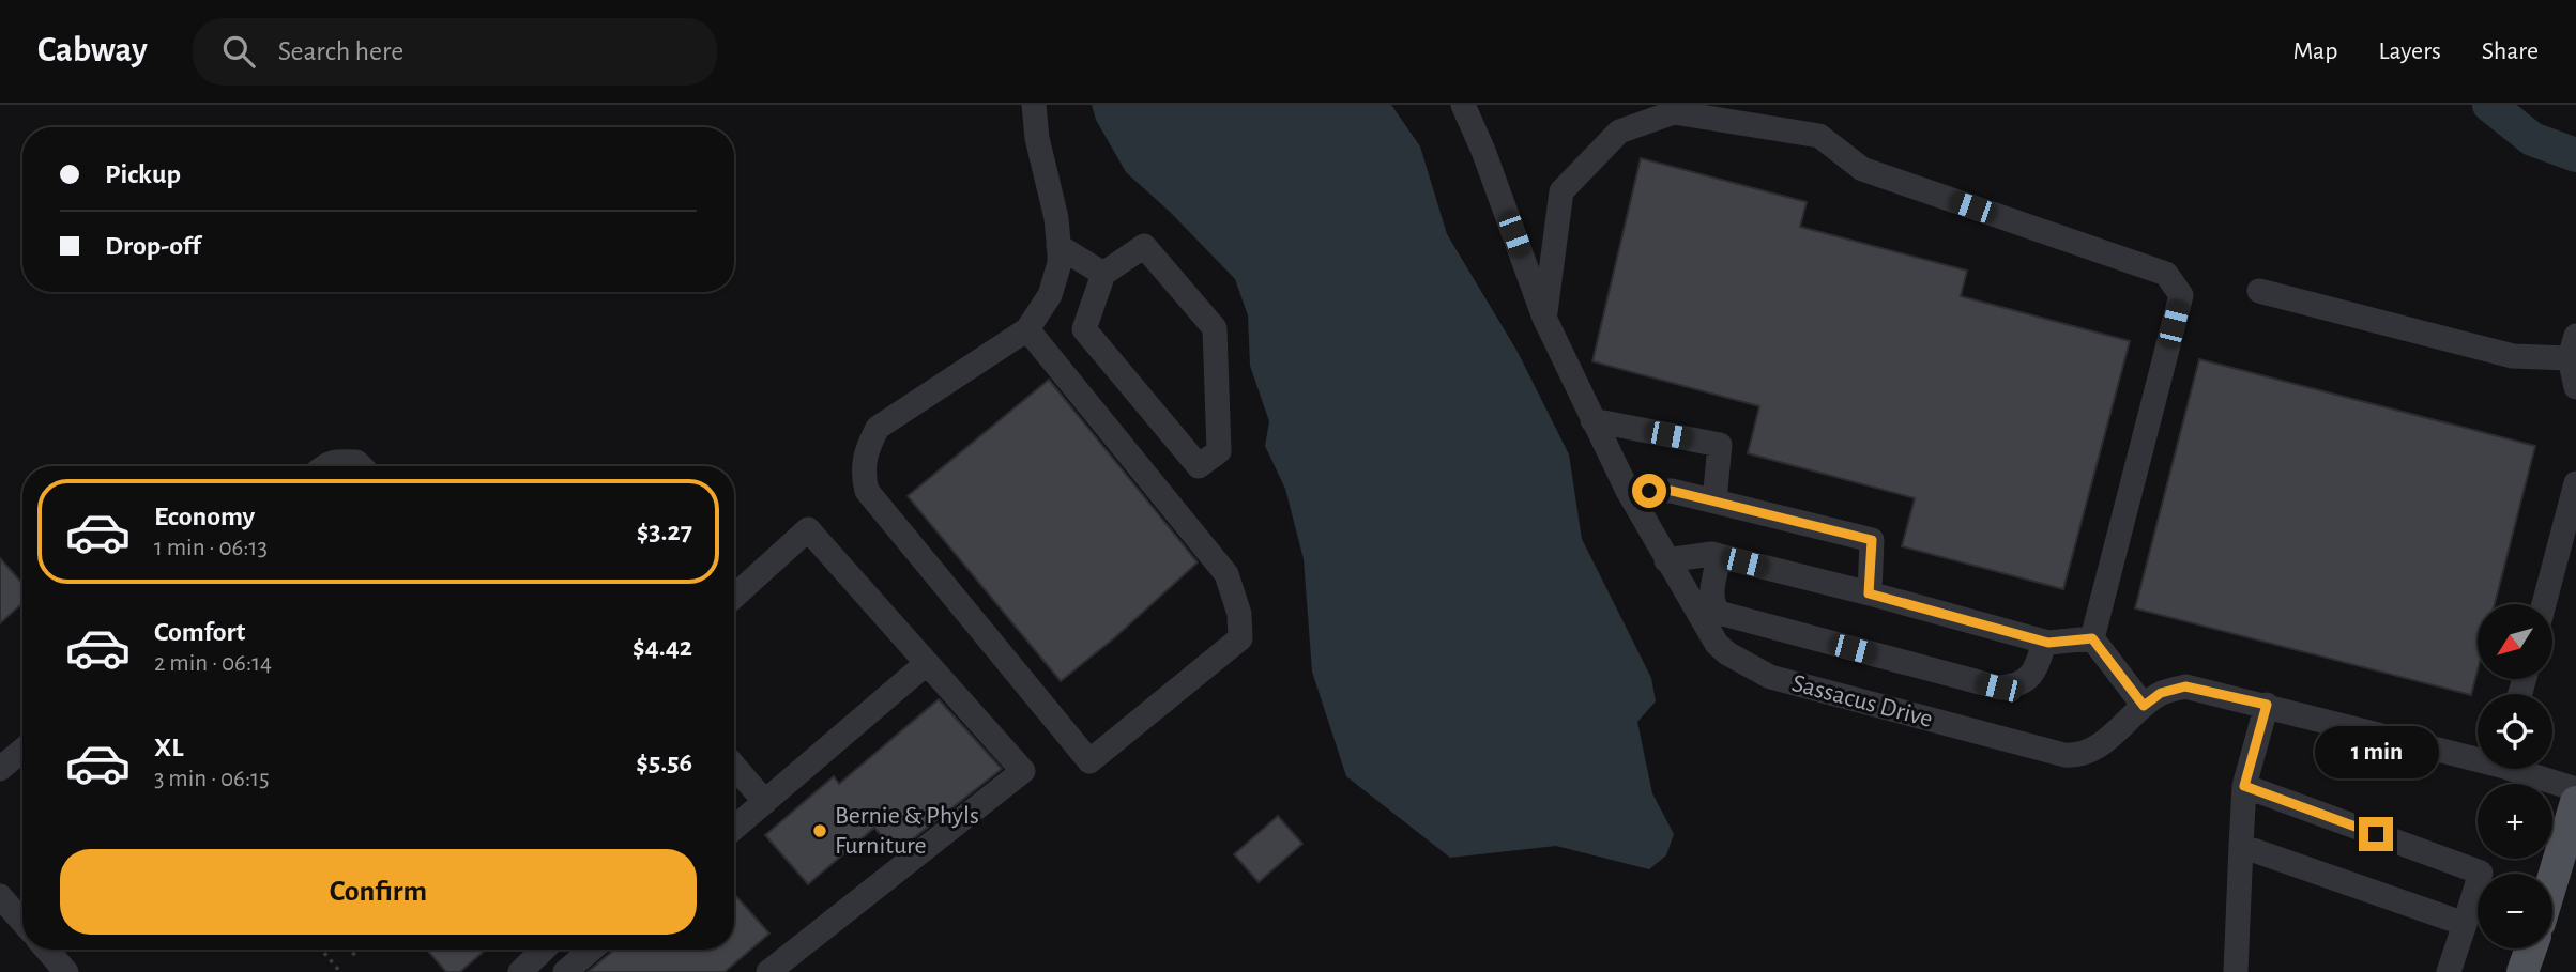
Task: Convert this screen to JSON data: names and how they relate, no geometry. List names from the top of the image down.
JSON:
{
  "streets": {
    "street": ["Sassacus Drive"]
  },
  "places": ["Bernie & Phyls Furniture"],
  "north": "bottom left",
  "page": {
    "header": "Cabway",
    "search": "Search here",
    "nav": ["Map", "Layers", "Share"],
    "banner": ["Pickup", "Drop-off"],
    "list": [
      {
        "name": "Economy",
        "note": "1 min · 06:13",
        "value": "$3.27"
      },
      {
        "name": "Comfort",
        "note": "2 min · 06:14",
        "value": "$4.42"
      },
      {
        "name": "XL",
        "note": "3 min · 06:15",
        "value": "$5.56"
      }
    ],
    "map_buttons": ["+", "−"],
    "bubble": "1 min",
    "buttons": "Confirm"
  }
}
